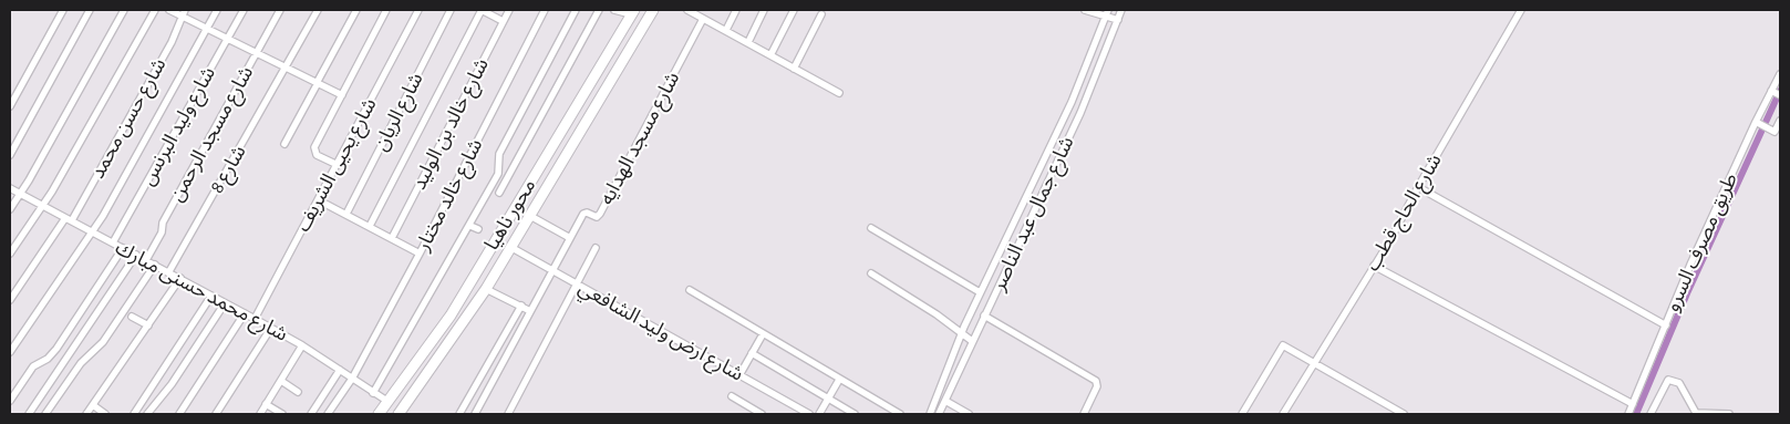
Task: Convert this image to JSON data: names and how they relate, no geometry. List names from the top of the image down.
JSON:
{
  "streets": {
    "main road": ["محور ناهيا"],
    "street": [
      "شارع الريان",
      "شارع حسن محمد",
      "شارع خالد بن الوليد",
      "شارع وليد البرنس",
      "شارع مسجد الرحمن",
      "شارع مسجد الهدايه",
      "شارع يحيى الشريف",
      "شارع 8",
      "شارع خالد مختار",
      "شارع الحاج قطب",
      "شارع جمال عبد الناصر",
      "طريق مصرف السرو",
      "شارع محمد حسنى مبارك",
      "شارع ارض وليد الشافعي"
    ]
  },
  "crossings": [
    ["شارع حسن محمد", "شارع محمد حسنى مبارك"],
    ["شارع وليد البرنس", "شارع محمد حسنى مبارك"],
    ["شارع مسجد الرحمن", "شارع محمد حسنى مبارك"],
    ["شارع مسجد الهدايه", "شارع ارض وليد الشافعي"],
    ["شارع يحيى الشريف", "شارع محمد حسنى مبارك"],
    ["شارع 8", "شارع محمد حسنى مبارك"],
    ["شارع خالد مختار", "شارع محمد حسنى مبارك"],
    ["محور ناهيا", "شارع محمد حسنى مبارك"],
    ["محور ناهيا", "شارع ارض وليد الشافعي"]
  ]
}
